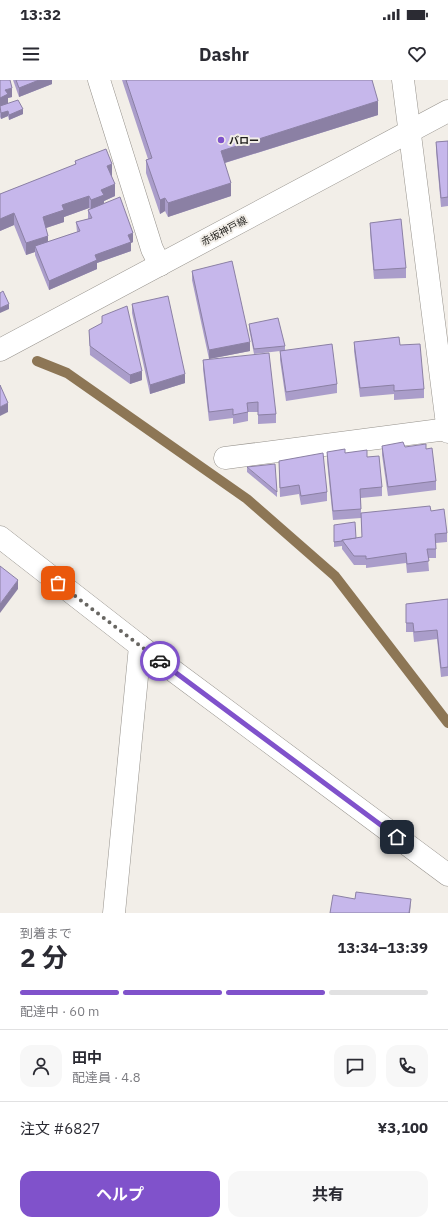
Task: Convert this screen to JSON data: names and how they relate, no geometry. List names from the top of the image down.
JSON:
{
  "streets": {
    "street": ["赤坂神戸線"]
  },
  "places": ["バロー"],
  "page": {
    "status": "13:32",
    "header": "Dashr",
    "heading": ["2 分", "到着まで", "13:34–13:39"],
    "panel": [
      "田中",
      "配達員 · 4.8",
      "注文 #6827",
      "¥3,100"
    ],
    "bar": "配達中 · 60 m",
    "buttons": ["ヘルプ", "共有"]
  }
}
